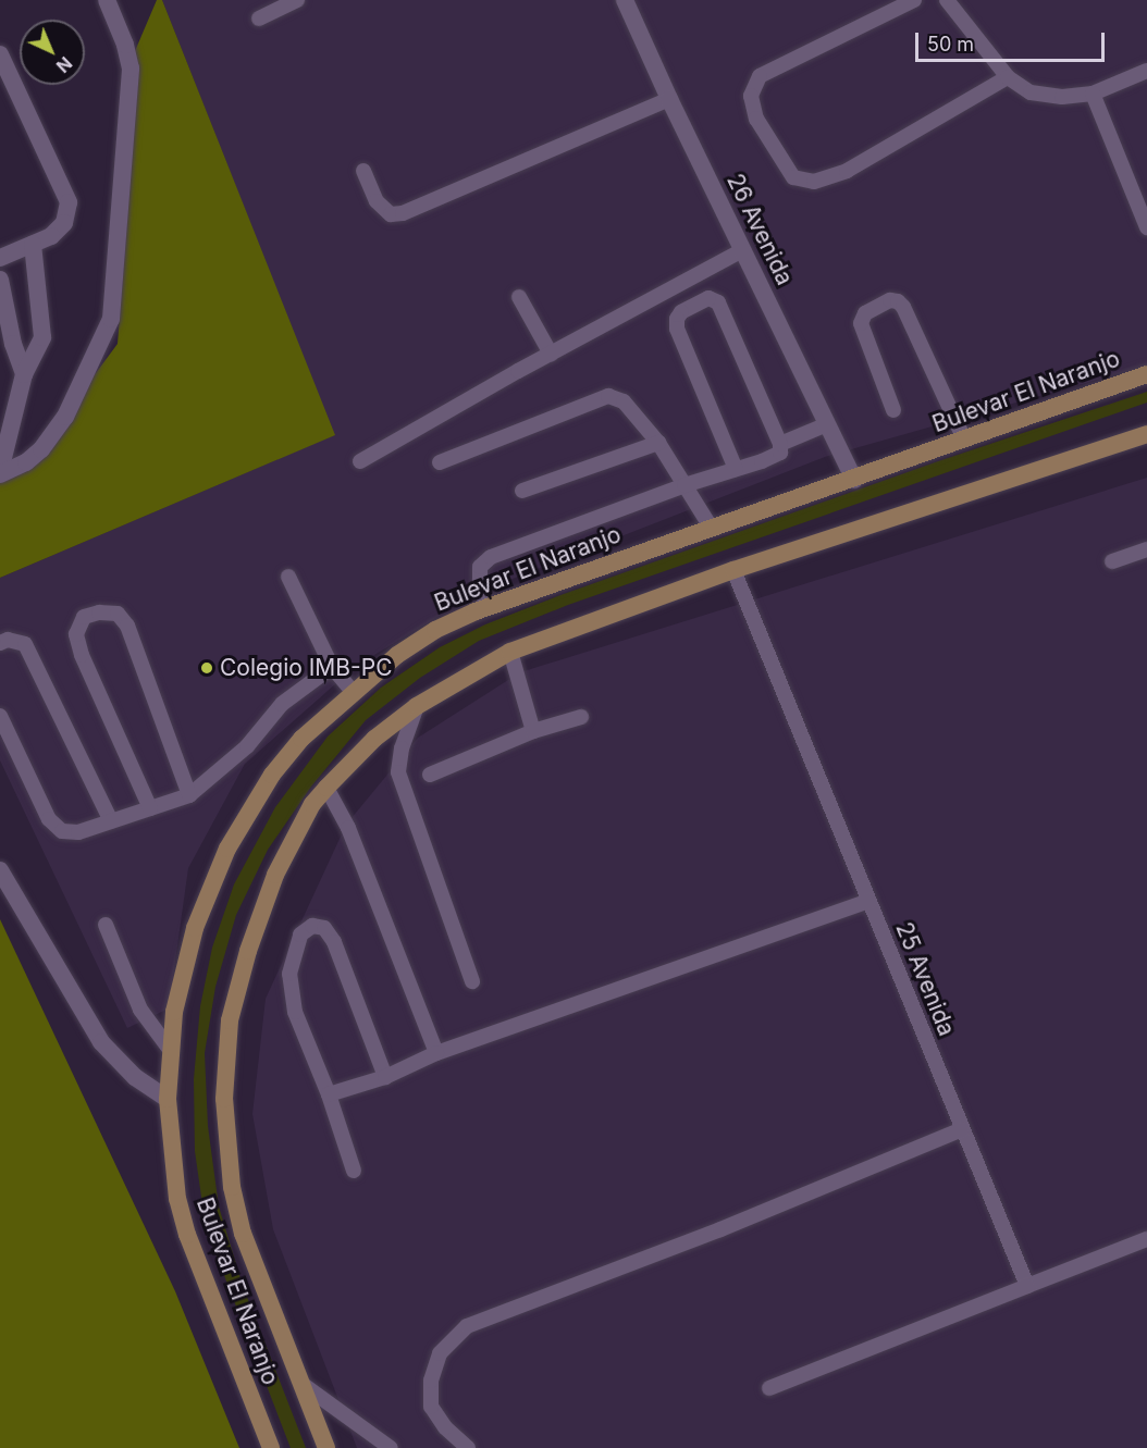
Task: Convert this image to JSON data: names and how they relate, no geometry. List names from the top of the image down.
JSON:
{
  "streets": {
    "main road": ["Bulevar El Naranjo"],
    "street": ["26 Avenida"],
    "lane": ["25 Avenida"]
  },
  "crossings": [
    ["26 Avenida", "Bulevar El Naranjo"],
    ["Bulevar El Naranjo", "25 Avenida"]
  ],
  "places": ["Colegio IMB-PC"],
  "scale_bar": "50 m",
  "north": "bottom right"
}
